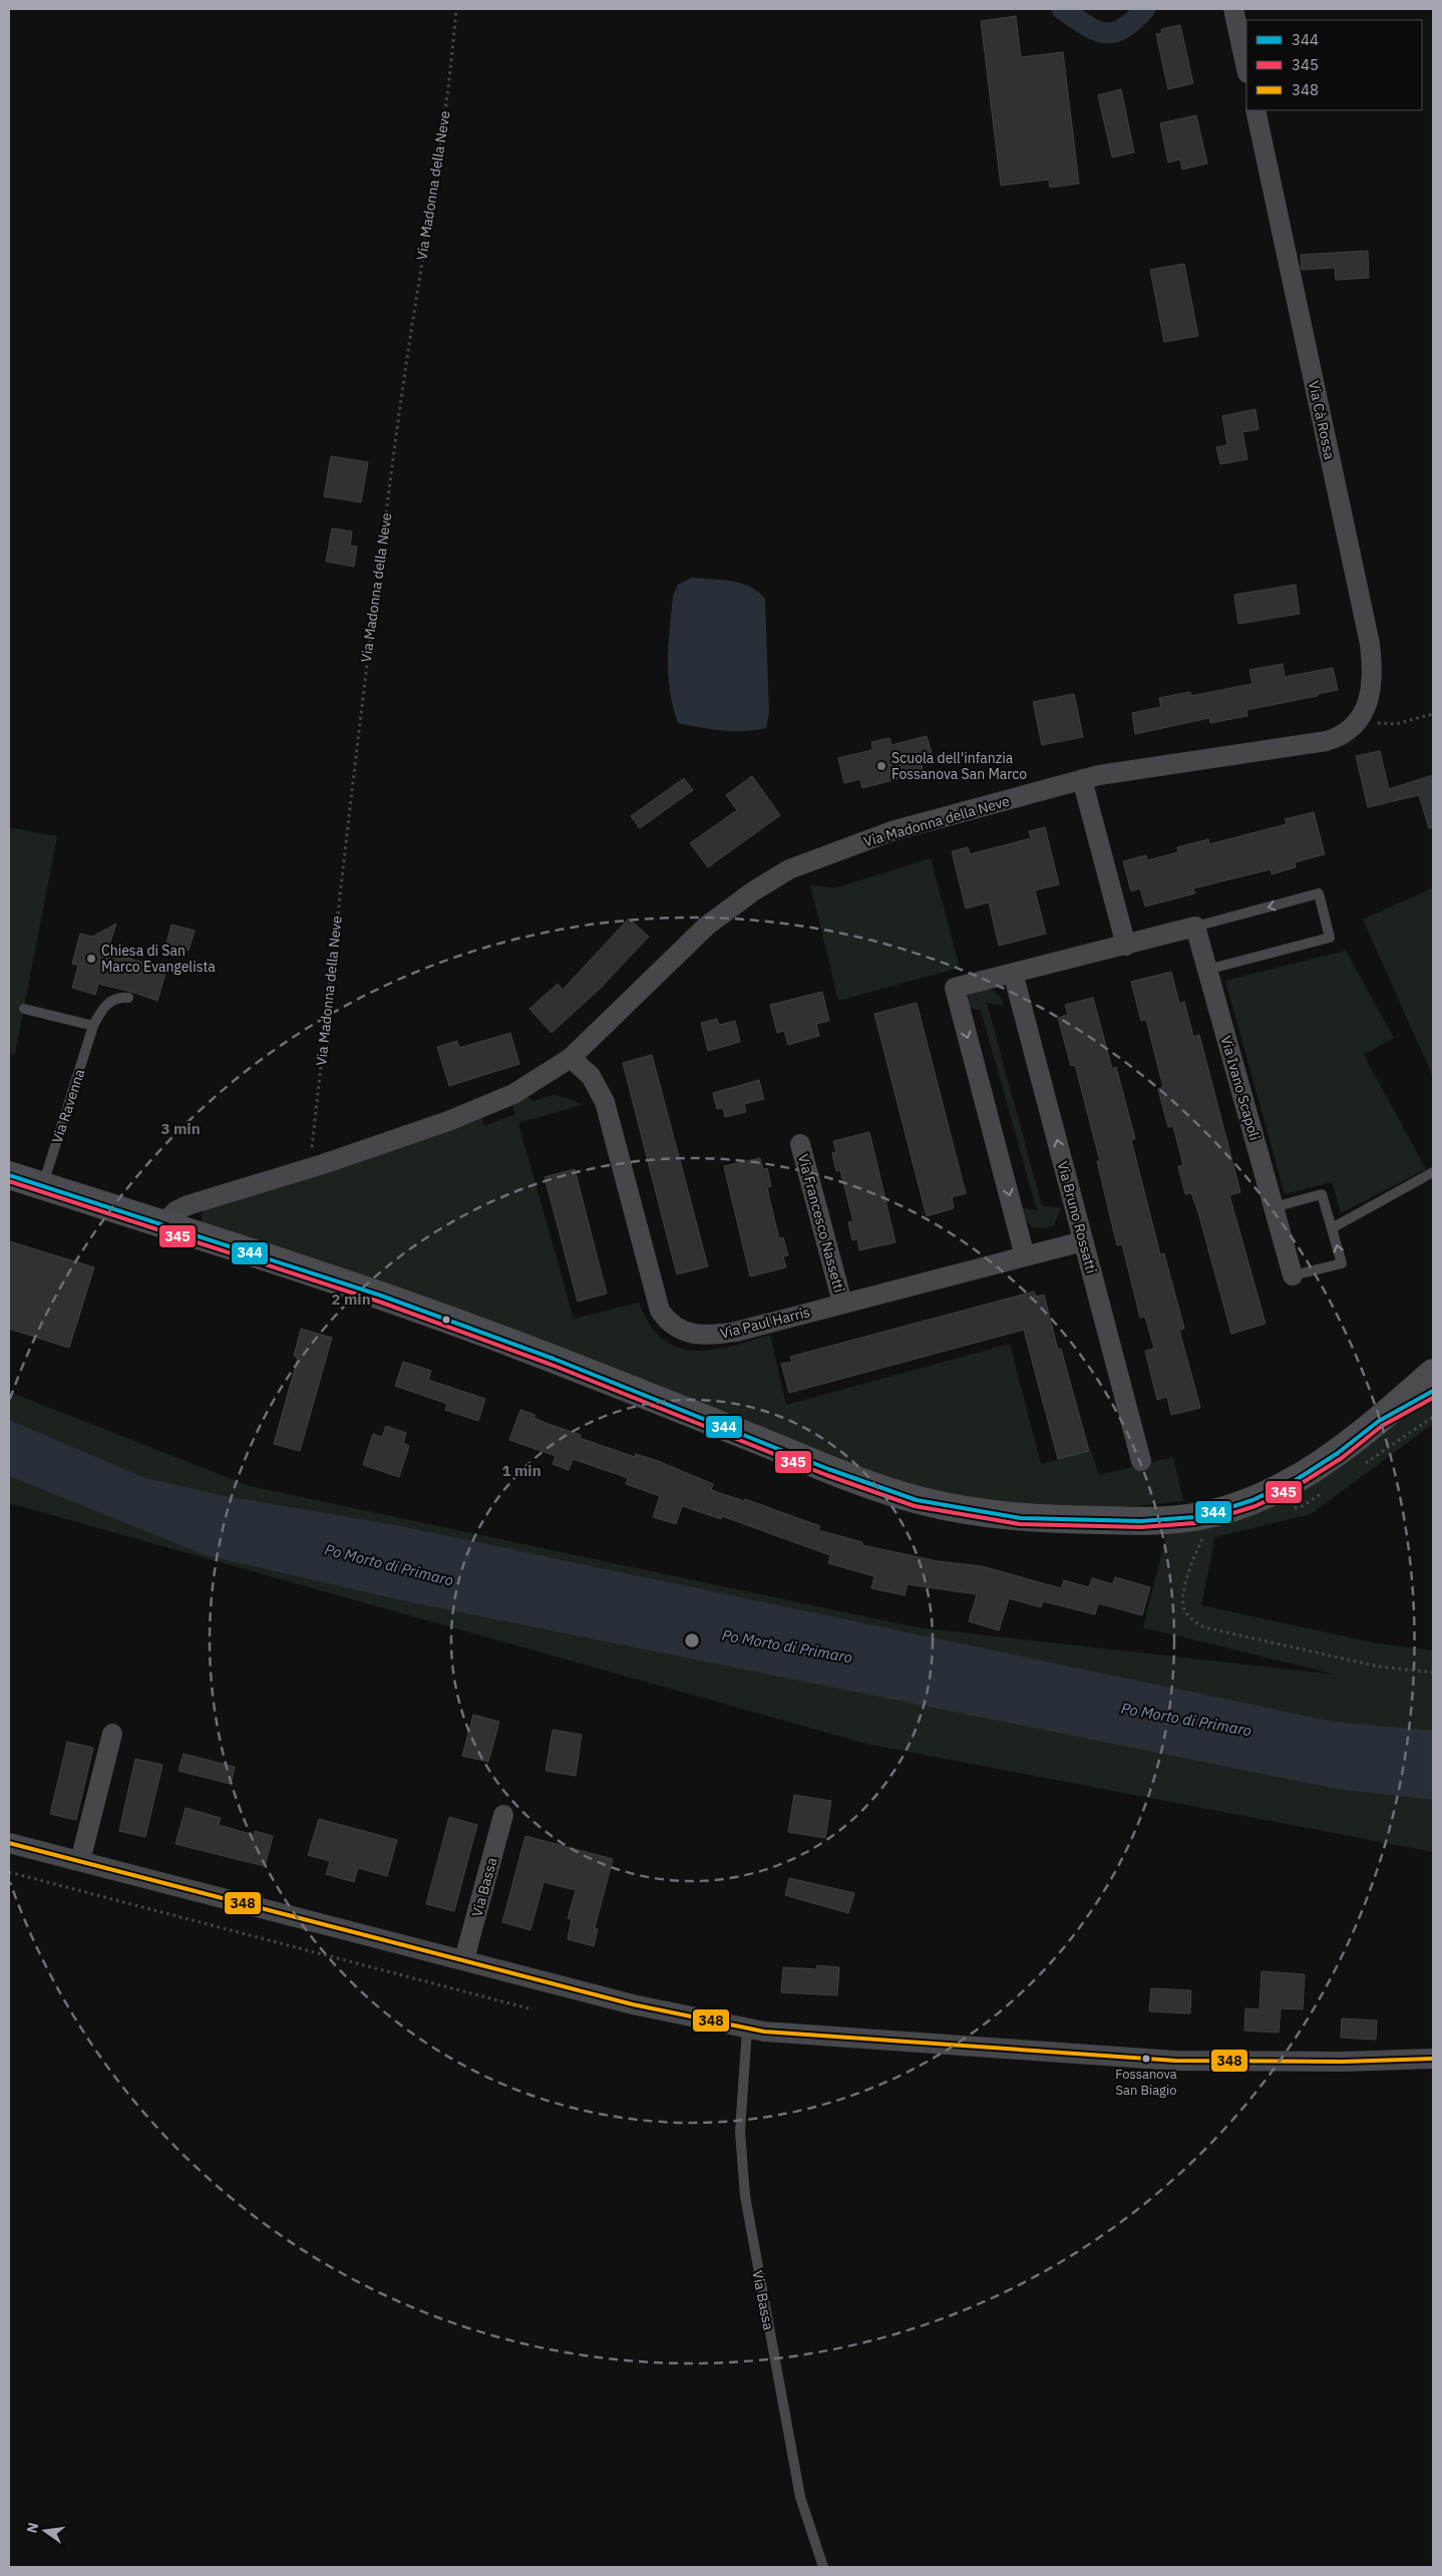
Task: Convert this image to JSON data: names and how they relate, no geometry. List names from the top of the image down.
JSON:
{
  "streets": {
    "street": [
      "Via Madonna della Neve",
      "Via Cà Rossa",
      "Via Ivano Scapoli",
      "Via Bruno Rossatti",
      "Via Francesco Nassetti",
      "Via Paul Harris",
      "Via Bassa"
    ],
    "lane": ["Via Ravenna"]
  },
  "crossings": [
    ["Via Madonna della Neve", "Via Cà Rossa"],
    ["Via Madonna della Neve", "Via Paul Harris"],
    ["Via Bruno Rossatti", "Via Paul Harris"],
    ["Via Francesco Nassetti", "Via Paul Harris"]
  ],
  "one_way": ["Via Bruno Rossatti"],
  "water": ["Po Morto di Primaro"],
  "places": ["Scuola dell'infanzia Fossanova San Marco", "Chiesa di San Marco Evangelista", "Fossanova San Biagio"],
  "lines": ["transit line 344", "transit line 345", "transit line 348"],
  "legend": ["344", "345", "348"],
  "north": "left",
  "rings": ["3 min", "2 min", "1 min"]
}
